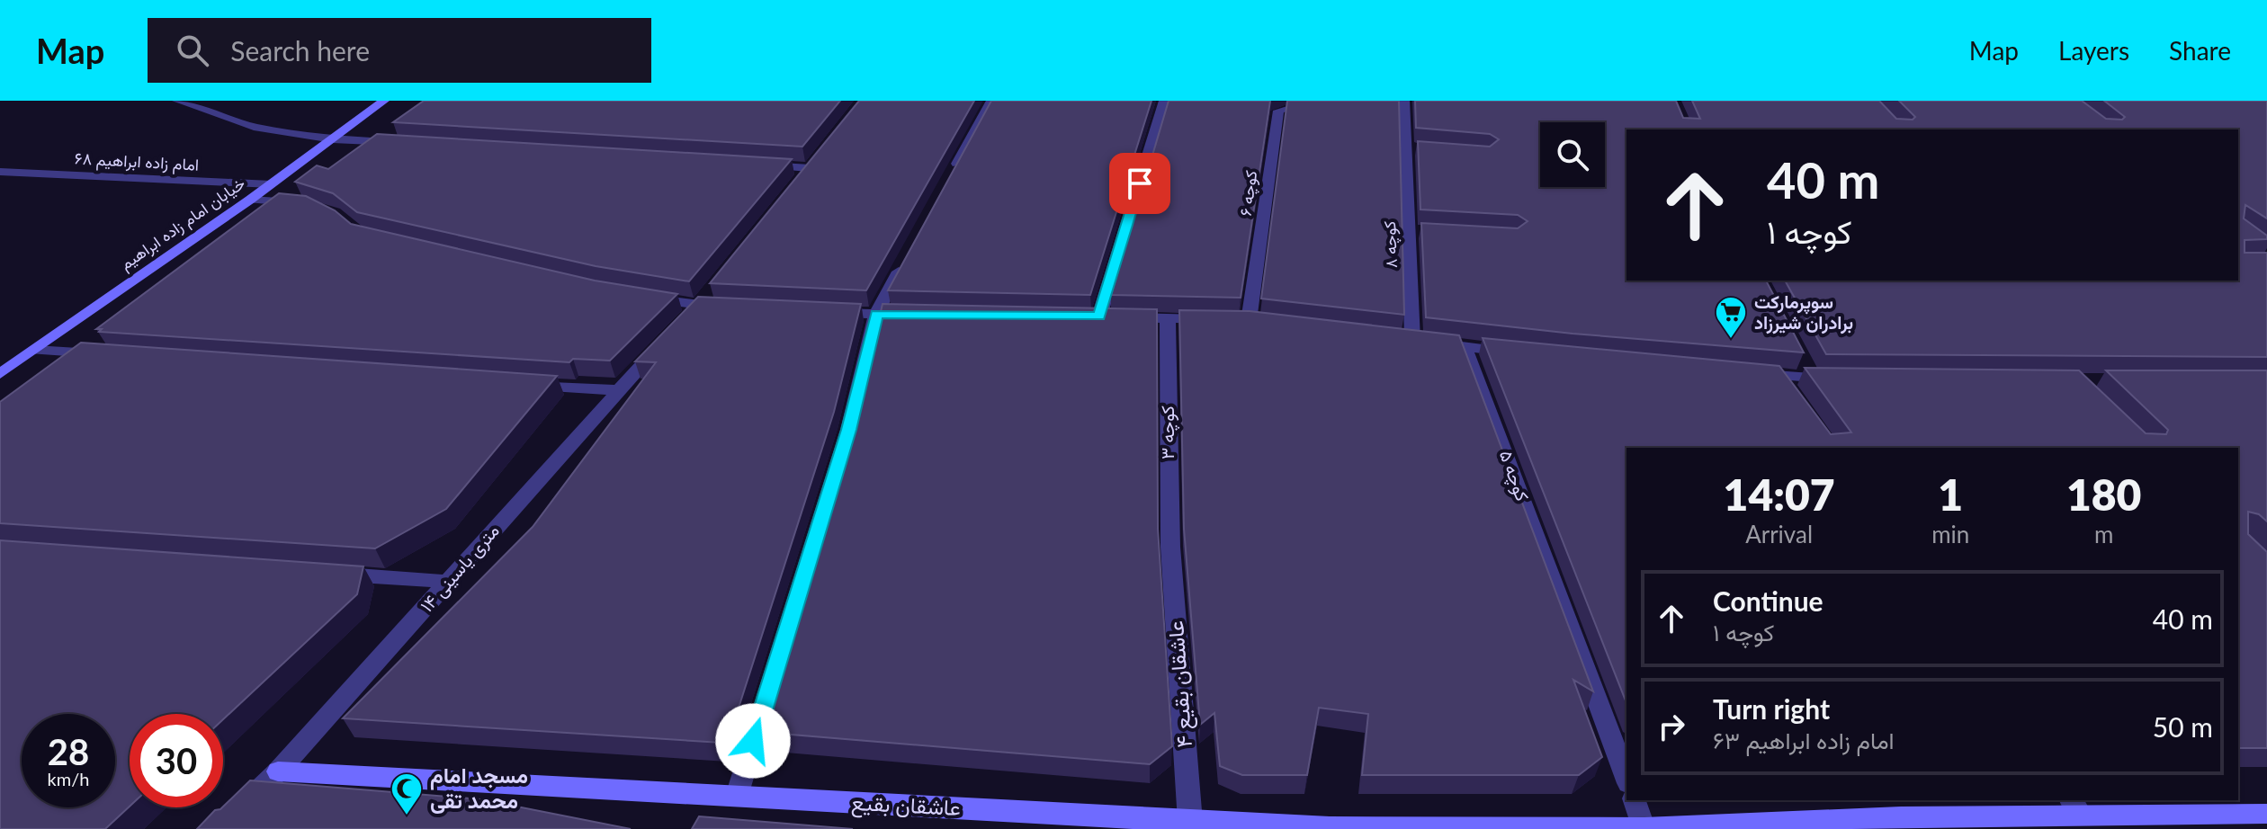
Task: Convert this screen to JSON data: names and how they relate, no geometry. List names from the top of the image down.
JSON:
{
  "streets": {
    "street": [
      "امام زاده ابراهیم ۶۸",
      "کوچه ۶",
      "خیابان امام زاده ابراهیم",
      "کوچه ۸",
      "کوچه ۳",
      "کوچه ۵",
      "۱۴ متری یاسینی",
      "عاشقان بقیع ۴",
      "عاشقان بقیع"
    ]
  },
  "crossings": [
    ["امام زاده ابراهیم ۶۸", "خیابان امام زاده ابراهیم"],
    ["کوچه ۶", "کوچه ۳"],
    ["کوچه ۸", "کوچه ۵"],
    ["کوچه ۳", "عاشقان بقیع ۴"],
    ["۱۴ متری یاسینی", "عاشقان بقیع"],
    ["عاشقان بقیع ۴", "عاشقان بقیع"]
  ],
  "places": {
    "supermarket": ["سوپرمارکت برادران شیرزاد"],
    "mosque": ["مسجد امام محمد تقی"]
  },
  "page": {
    "header": "Map",
    "search": "Search here",
    "nav": ["Map", "Layers", "Share"],
    "turn": ["40 m", "کوچه ۱"],
    "eta": [
      "14:07",
      "Arrival",
      "1",
      "min",
      "180",
      "m"
    ],
    "list": [
      {
        "name": "Continue",
        "note": "کوچه ۱",
        "value": "40 m"
      },
      {
        "name": "Turn right",
        "note": "امام زاده ابراهیم ۶۳",
        "value": "50 m"
      }
    ],
    "speed": "28 km/h",
    "limit": "30"
  }
}
